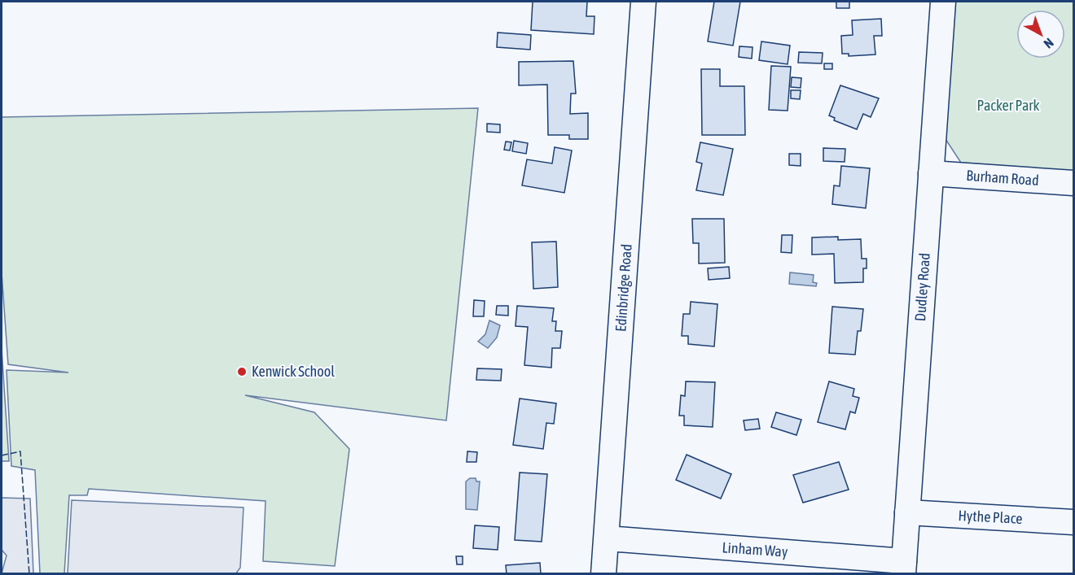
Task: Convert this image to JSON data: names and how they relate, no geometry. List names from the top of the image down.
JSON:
{
  "streets": {
    "street": [
      "Burham Road",
      "Dudley Road",
      "Edinbridge Road",
      "Hythe Place",
      "Linham Way"
    ]
  },
  "crossings": [
    ["Burham Road", "Dudley Road"],
    ["Dudley Road", "Hythe Place"],
    ["Dudley Road", "Linham Way"],
    ["Edinbridge Road", "Linham Way"]
  ],
  "parks": ["Packer Park"],
  "places": ["Kenwick School"],
  "north": "bottom right"
}
